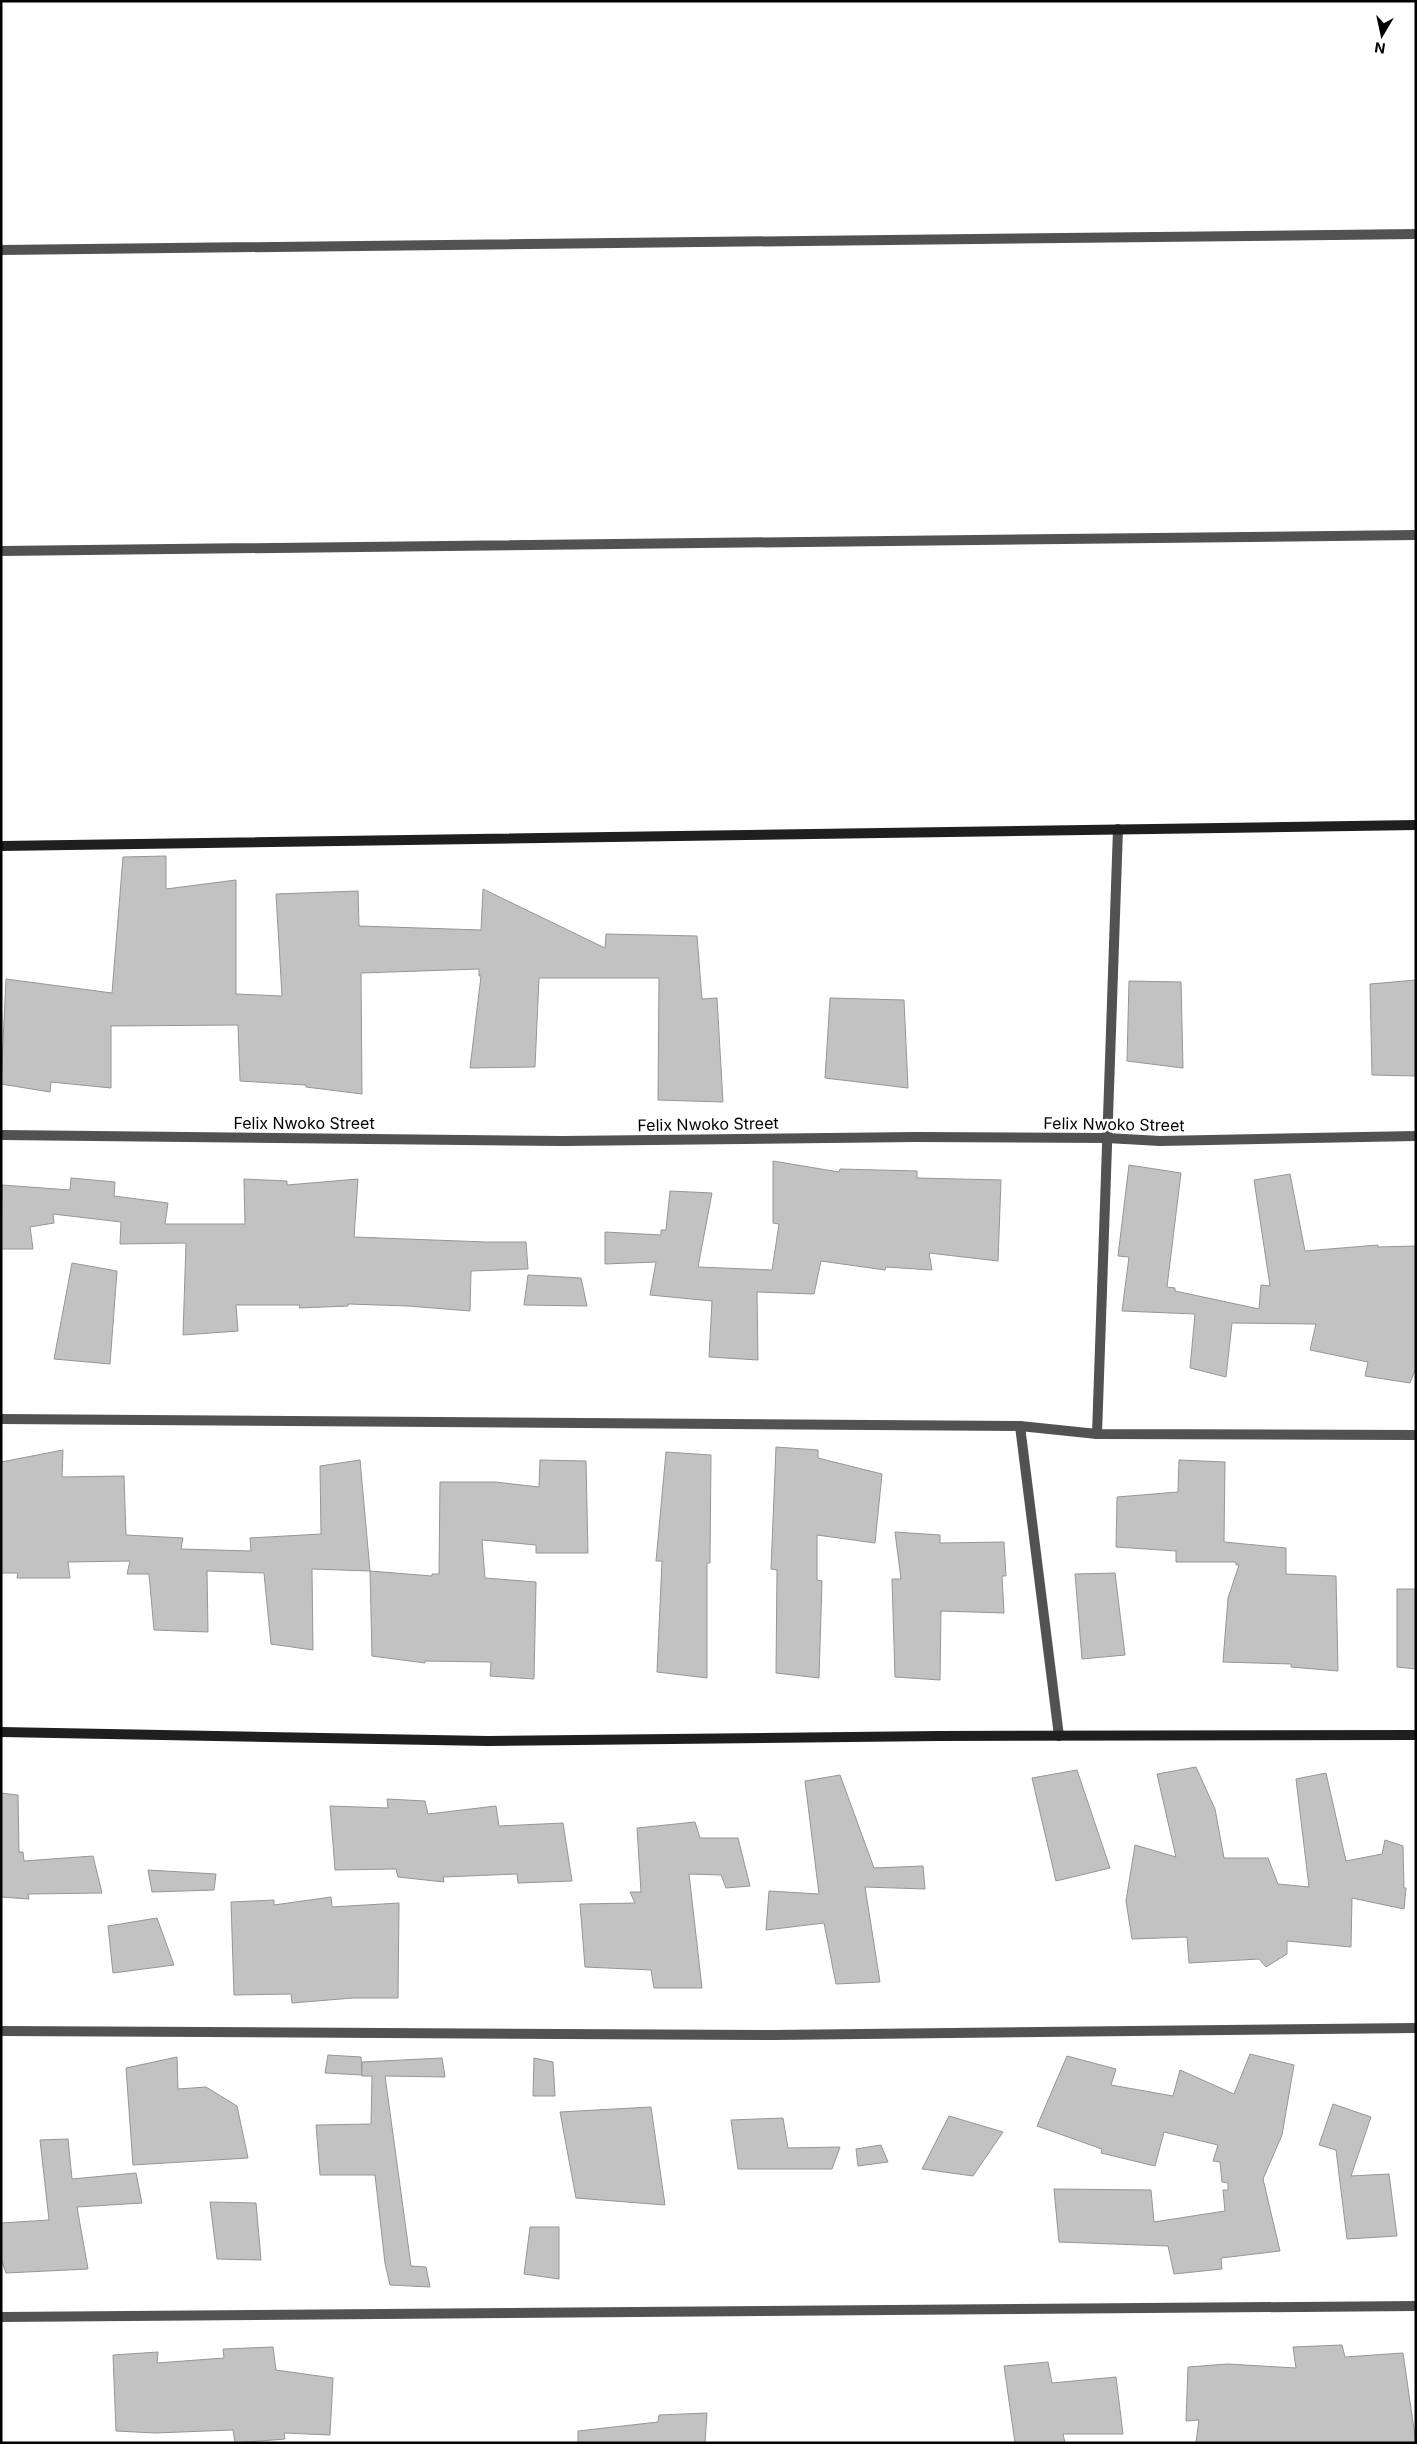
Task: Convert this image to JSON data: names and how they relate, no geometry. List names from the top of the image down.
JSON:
{
  "streets": {
    "street": ["Felix Nwoko Street"]
  },
  "north": "bottom"
}
